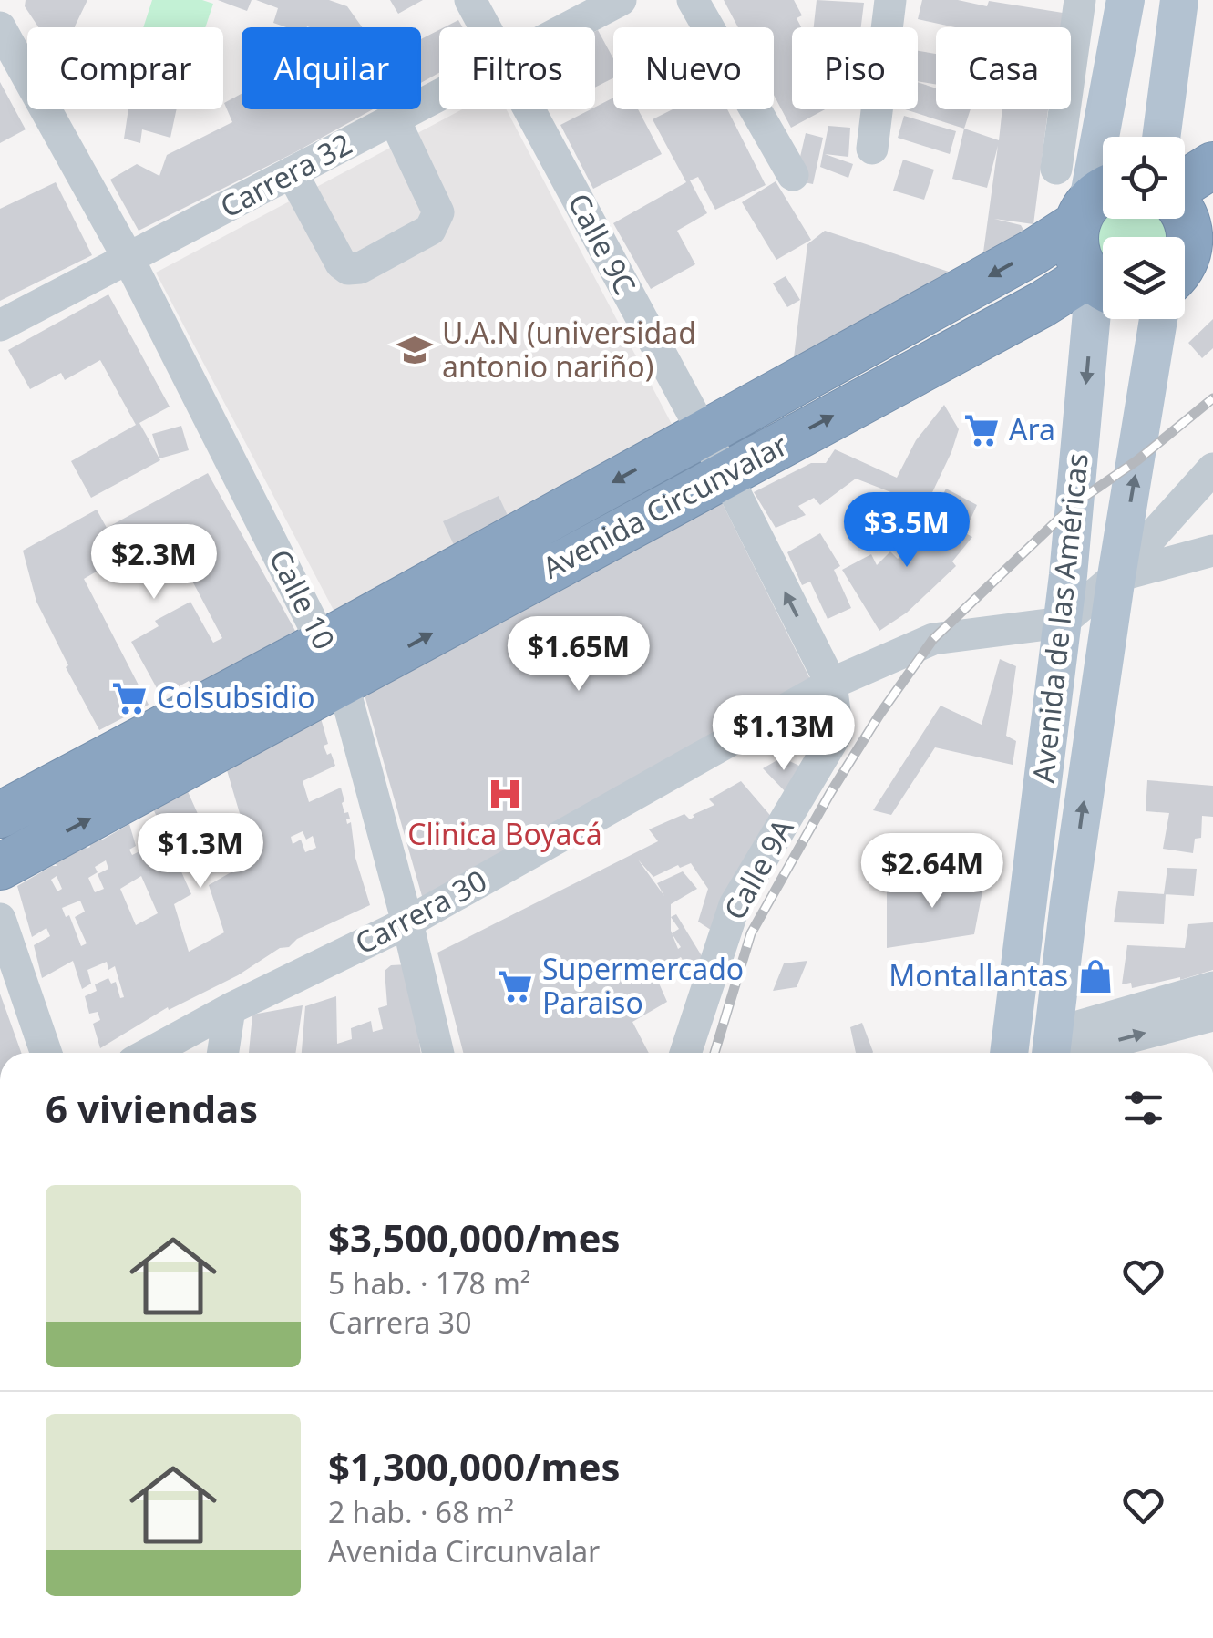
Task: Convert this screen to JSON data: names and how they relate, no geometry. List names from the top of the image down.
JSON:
{
  "streets": {
    "highway": ["Avenida Circunvalar"],
    "main road": ["Avenida de las Américas"],
    "street": [
      "Carrera 32",
      "Calle 9C",
      "Calle 10",
      "Calle 9A",
      "Carrera 30"
    ]
  },
  "crossings": [
    ["Carrera 32", "Calle 10"],
    ["Calle 9C", "Avenida Circunvalar"],
    ["Calle 9C", "Calle 9A"],
    ["Calle 9C", "Carrera 30"],
    ["Avenida Circunvalar", "Calle 10"],
    ["Avenida Circunvalar", "Avenida de las Américas"],
    ["Calle 10", "Carrera 30"],
    ["Avenida de las Américas", "Carrera 30"],
    ["Calle 9A", "Carrera 30"]
  ],
  "places": {
    "school or university": ["U.A.N (universidad antonio nariño)"],
    "supermarket": ["Ara", "Colsubsidio", "Supermercado Paraiso"],
    "hospital": ["Clinica Boyacá"],
    "shop": ["Montallantas"]
  },
  "page": {
    "chip": [
      "Comprar",
      "Alquilar",
      "Filtros",
      "Nuevo",
      "Piso",
      "Casa"
    ],
    "price": [
      "$3.5M",
      "$2.3M",
      "$1.65M",
      "$1.13M",
      "$1.3M",
      "$2.64M"
    ],
    "heading": "6 viviendas",
    "list": [
      {
        "name": "$3,500,000/mes",
        "note": "5 hab. · 178 m² · Carrera 30"
      },
      {
        "name": "$1,300,000/mes",
        "note": "2 hab. · 68 m² · Avenida Circunvalar"
      }
    ]
  }
}
